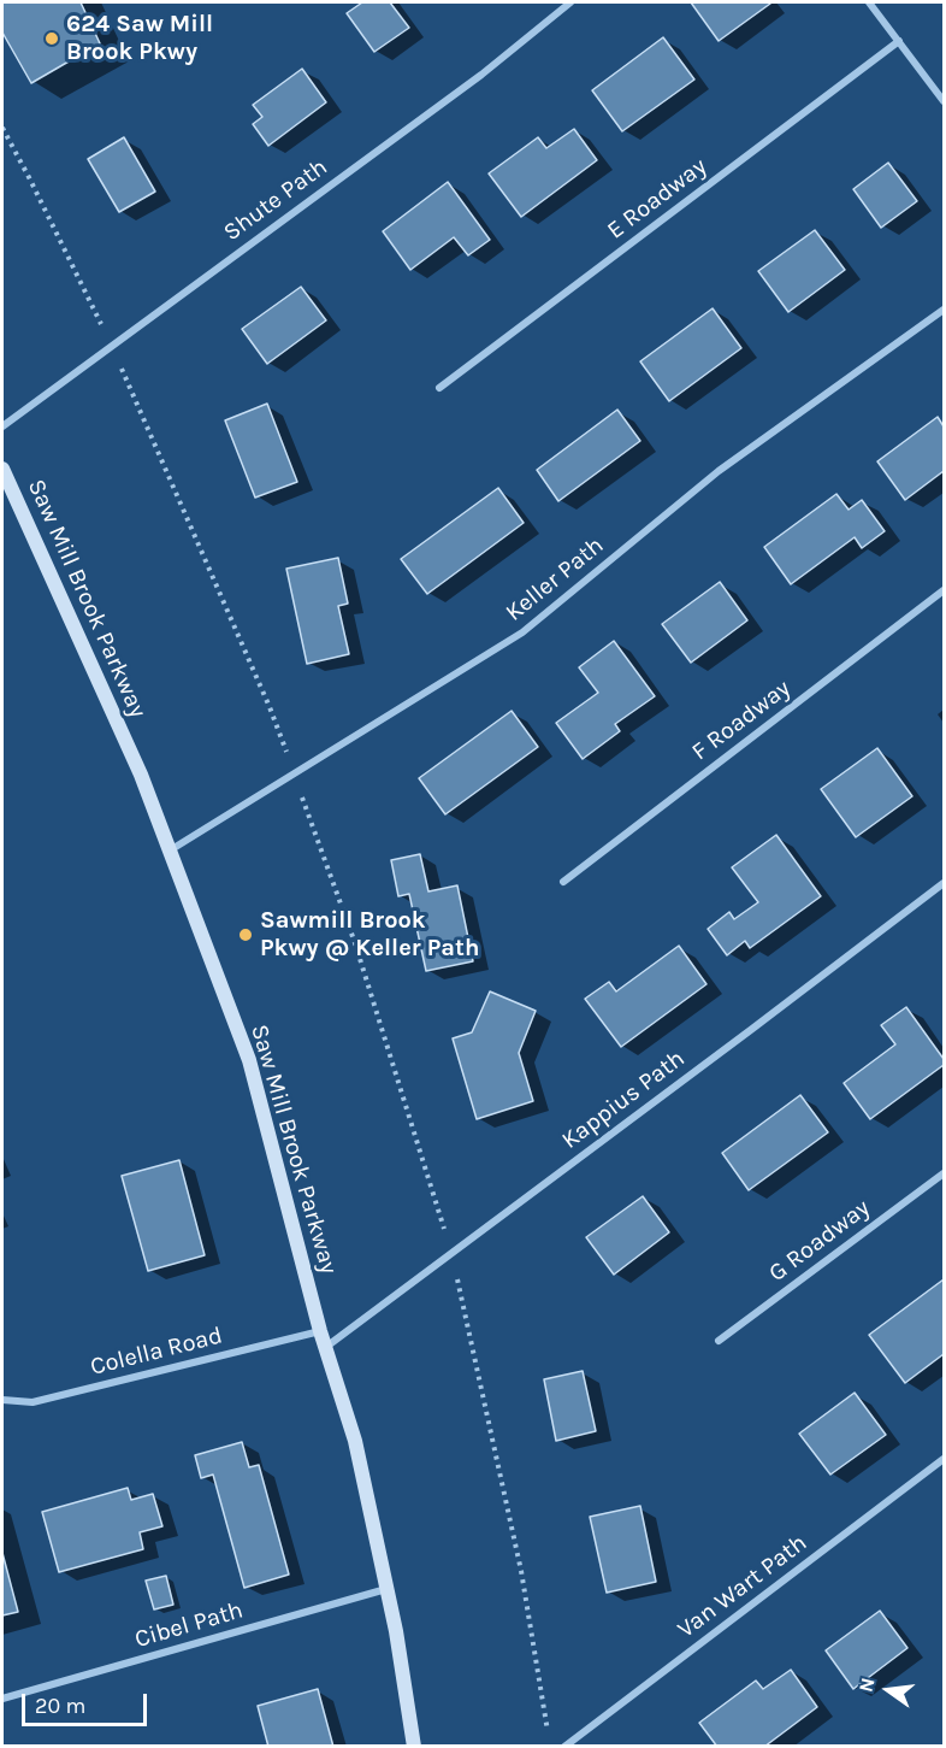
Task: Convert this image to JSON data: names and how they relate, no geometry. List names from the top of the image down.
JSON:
{
  "streets": {
    "street": [
      "E Roadway",
      "Shute Path",
      "Keller Path",
      "Saw Mill Brook Parkway",
      "F Roadway",
      "Kappius Path",
      "G Roadway",
      "Colella Road",
      "Van Wart Path",
      "Cibel Path"
    ]
  },
  "crossings": [
    ["Keller Path", "Saw Mill Brook Parkway"],
    ["Saw Mill Brook Parkway", "Kappius Path"],
    ["Saw Mill Brook Parkway", "Colella Road"],
    ["Saw Mill Brook Parkway", "Cibel Path"]
  ],
  "places": ["624 Saw Mill Brook Pkwy", "Sawmill Brook Pkwy @ Keller Path"],
  "scale_bar": "20 m",
  "north": "left"
}
